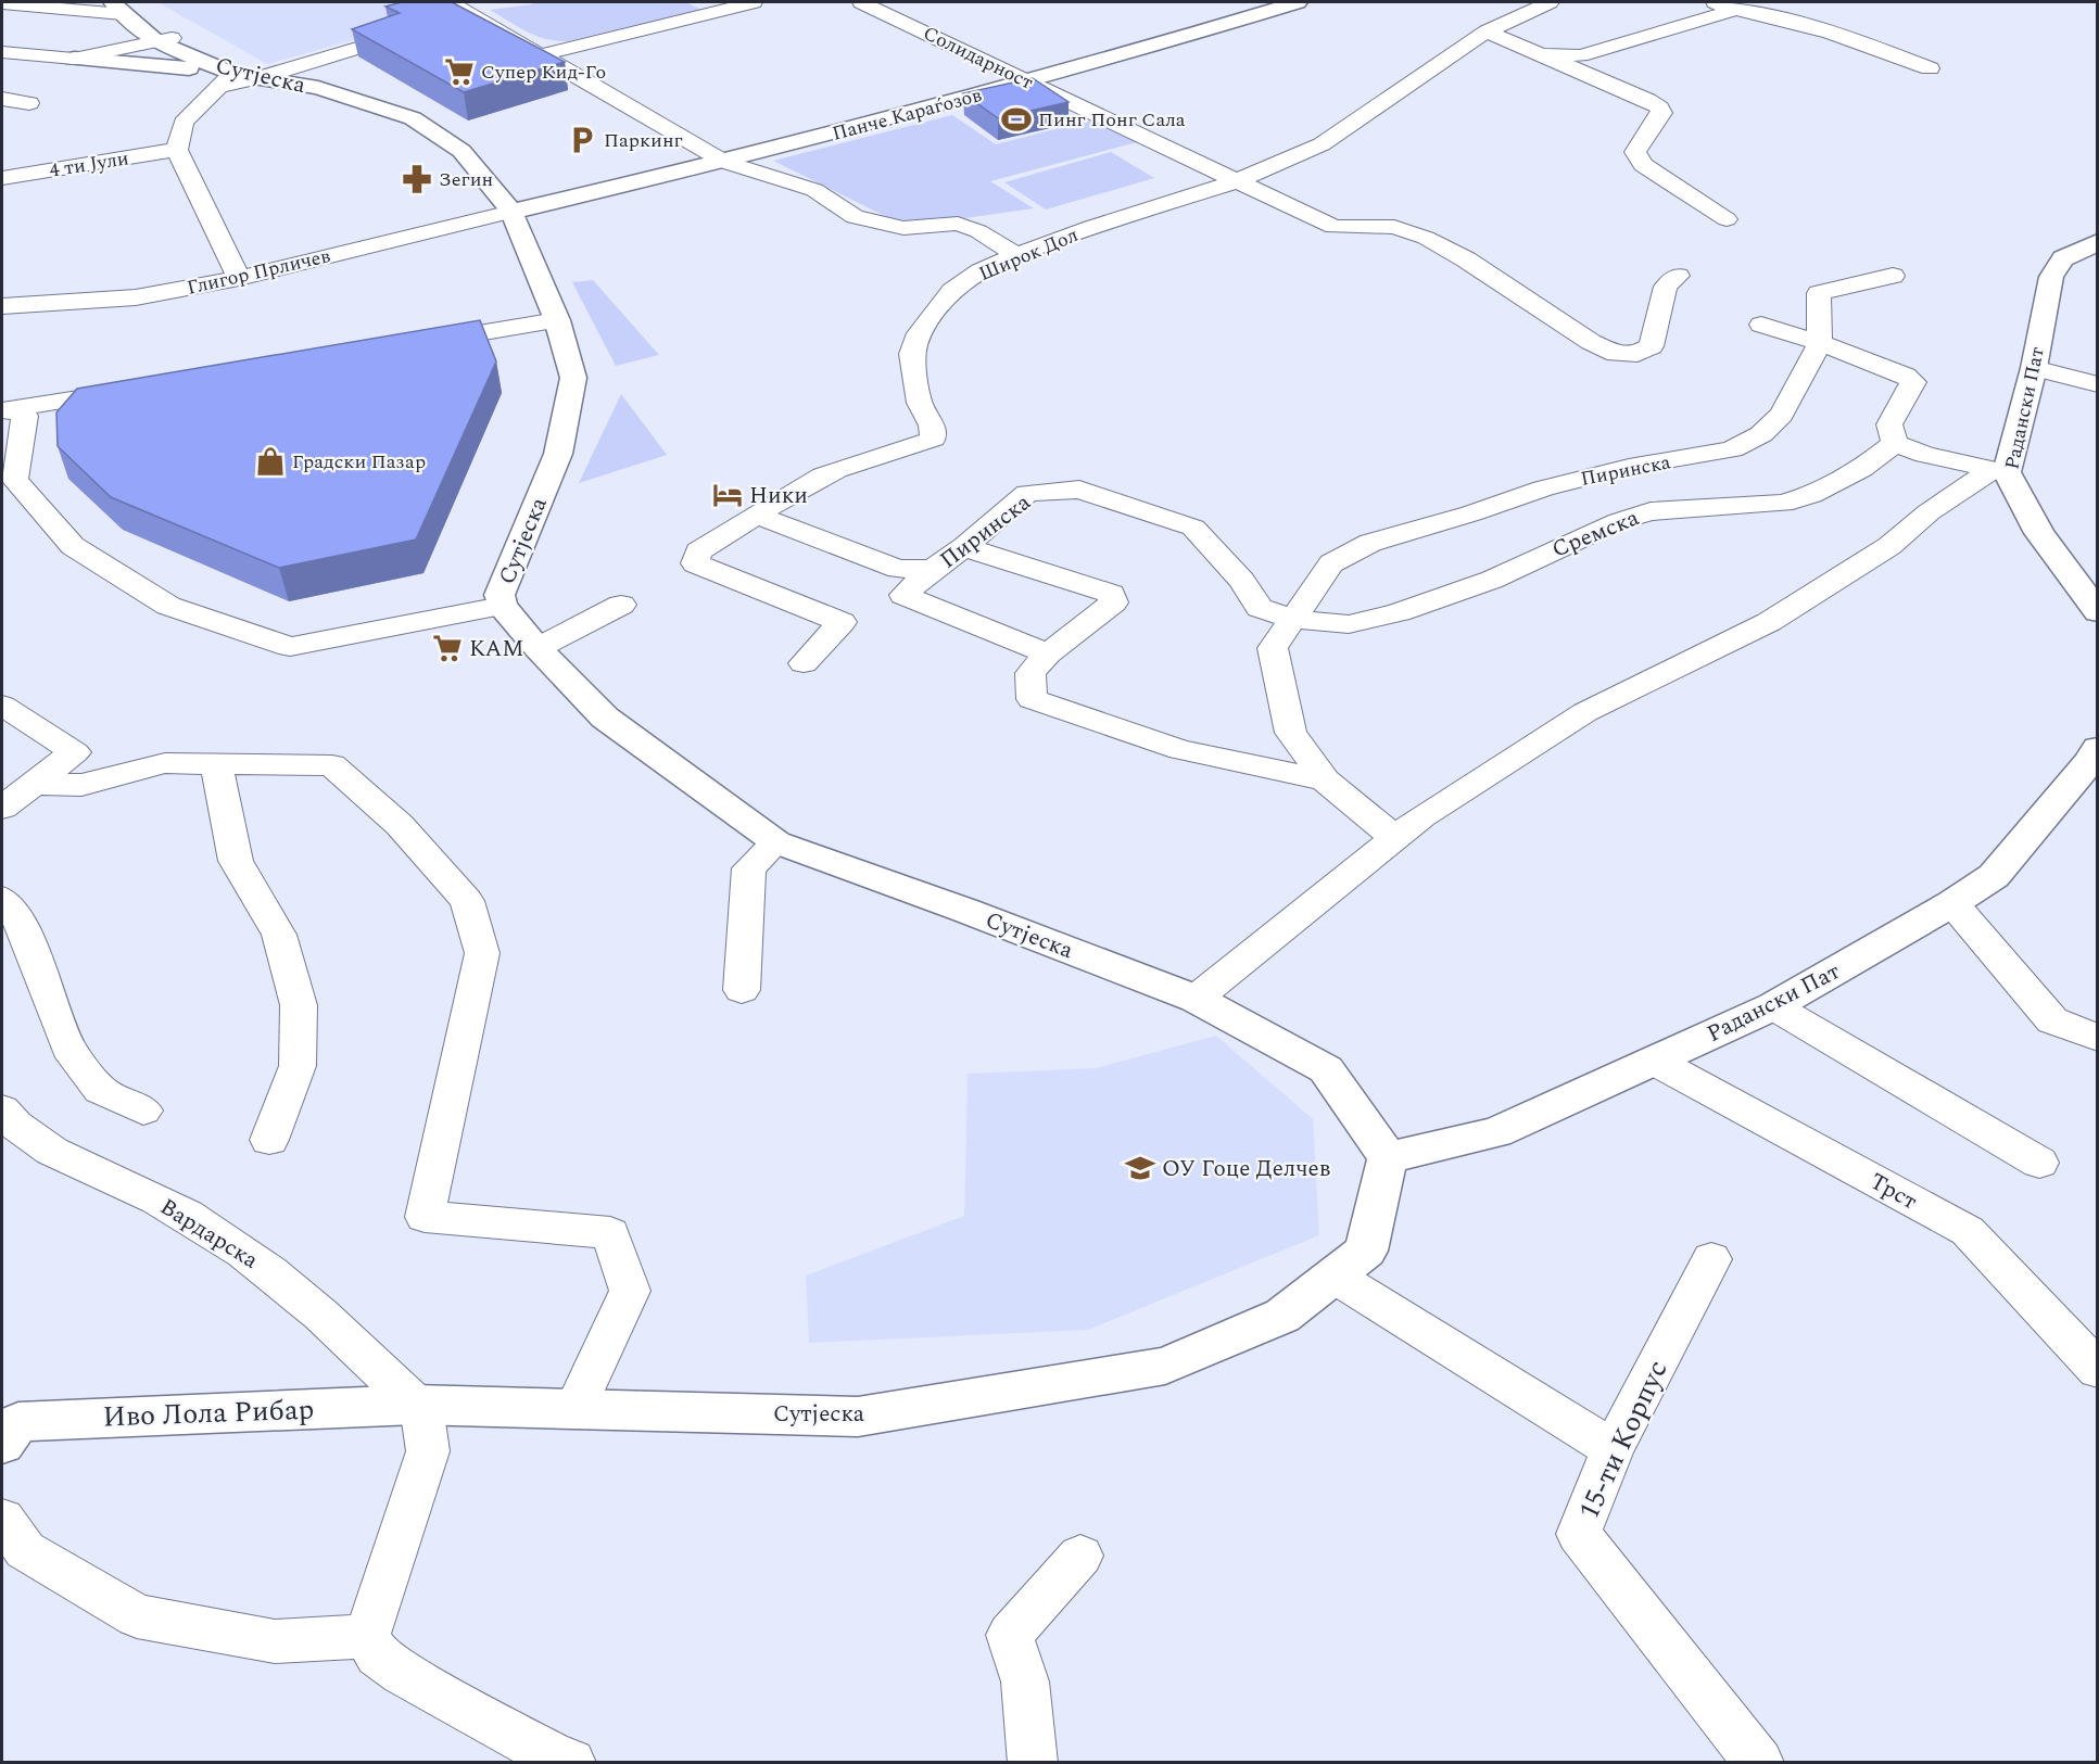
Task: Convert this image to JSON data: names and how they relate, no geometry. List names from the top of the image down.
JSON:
{
  "streets": {
    "street": [
      "Солидарност",
      "Сутјеска",
      "Панче Караѓозов",
      "4 ти Јули",
      "Широк Дол",
      "Глигор Прличев",
      "Радански Пат",
      "Пиринска",
      "Сремска",
      "Трст",
      "Вардарска",
      "Иво Лола Рибар",
      "15-ти Корпус"
    ]
  },
  "crossings": [
    ["Солидарност", "Панче Караѓозов"],
    ["Солидарност", "Широк Дол"],
    ["Сутјеска", "Панче Караѓозов"],
    ["Сутјеска", "Глигор Прличев"],
    ["Сутјеска", "Радански Пат"],
    ["Сутјеска", "Вардарска"],
    ["Сутјеска", "Иво Лола Рибар"],
    ["Панче Караѓозов", "Глигор Прличев"],
    ["Широк Дол", "Пиринска"],
    ["Радански Пат", "Трст"],
    ["Пиринска", "Сремска"],
    ["Вардарска", "Иво Лола Рибар"]
  ],
  "places": {
    "supermarket": ["Супер Кид-Го", "КАМ"],
    "sports": ["Пинг Понг Сала"],
    "parking": ["Паркинг"],
    "pharmacy": ["Зегин"],
    "shop": ["Градски Пазар"],
    "hotel": ["Ники"],
    "school or university": ["ОУ Гоце Делчев"]
  }
}
